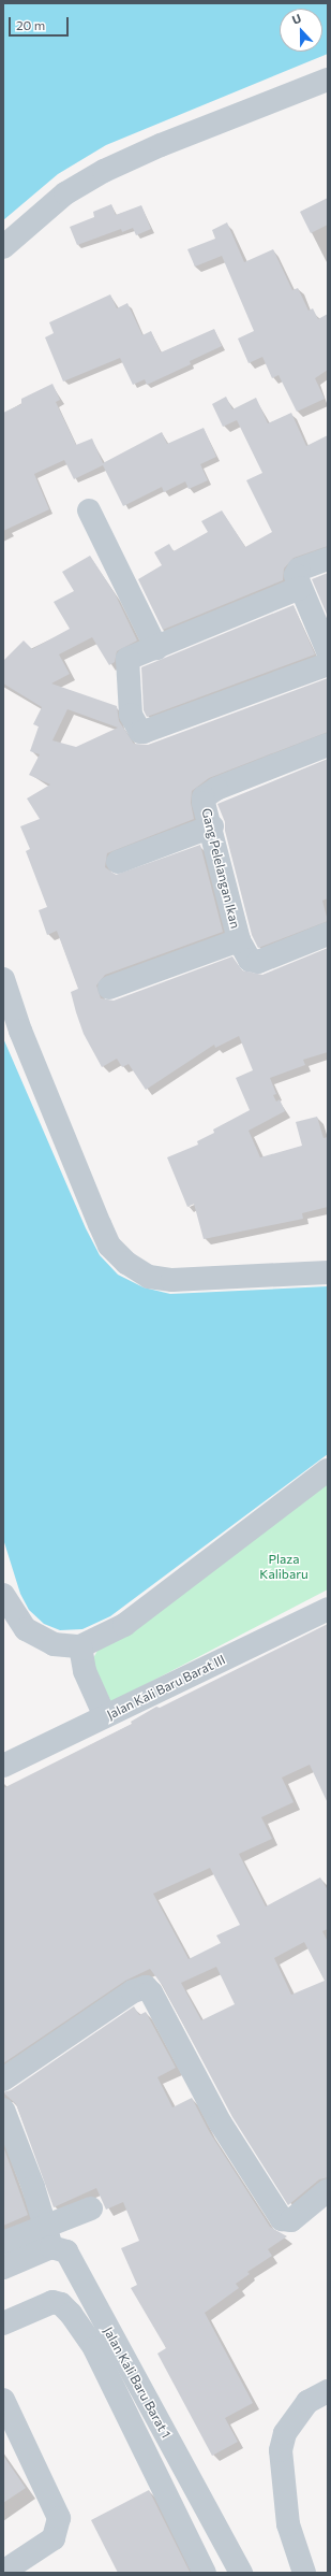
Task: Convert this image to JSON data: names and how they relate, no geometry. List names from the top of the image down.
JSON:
{
  "streets": {
    "street": ["Gang Pelelangan Ikan", "Jalan Kali Baru Barat III", "Jalan Kali Baru Barat 1"]
  },
  "parks": ["Plaza Kalibaru"],
  "scale_bar": "20 m",
  "north": "top"
}
